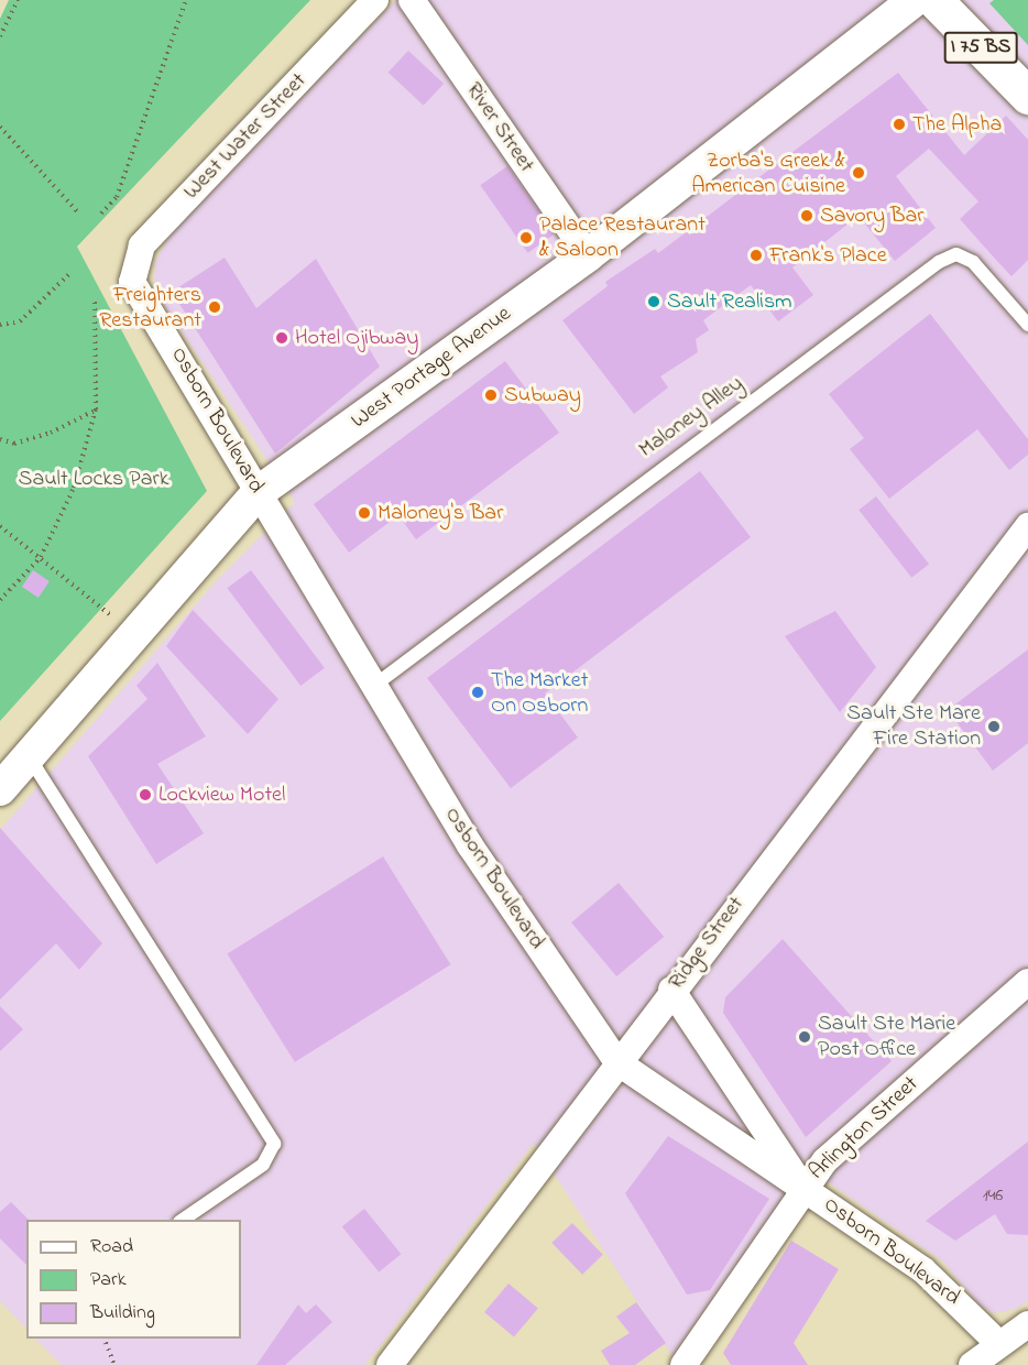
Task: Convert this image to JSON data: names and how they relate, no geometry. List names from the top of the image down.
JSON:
{
  "streets": {
    "main road": ["I 75 BS"],
    "street": [
      "River Street",
      "West Water Street",
      "West Portage Avenue",
      "Osborn Boulevard",
      "Ridge Street",
      "Arlington Street"
    ],
    "lane": ["Maloney Alley"]
  },
  "crossings": [
    ["River Street", "West Portage Avenue"],
    ["West Water Street", "Osborn Boulevard"],
    ["West Portage Avenue", "Osborn Boulevard"],
    ["Maloney Alley", "Osborn Boulevard"],
    ["Osborn Boulevard", "Ridge Street"],
    ["Osborn Boulevard", "Arlington Street"]
  ],
  "parks": ["Sault Locks Park"],
  "places": [
    "The Alpha",
    "Zorba's Greek & American Cuisine",
    "Savory Bar",
    "Palace Restaurant & Saloon",
    "Frank's Place",
    "Sault Realism",
    "Freighters Restaurant",
    "Hotel Ojibway",
    "Subway",
    "Maloney's Bar",
    "The Market On Osborn",
    "Sault Ste Mare Fire Station",
    "Lockview Motel",
    "Sault Ste Marie Post Office"
  ],
  "house_numbers": ["146"],
  "legend": ["Road", "Park", "Building"]
}
